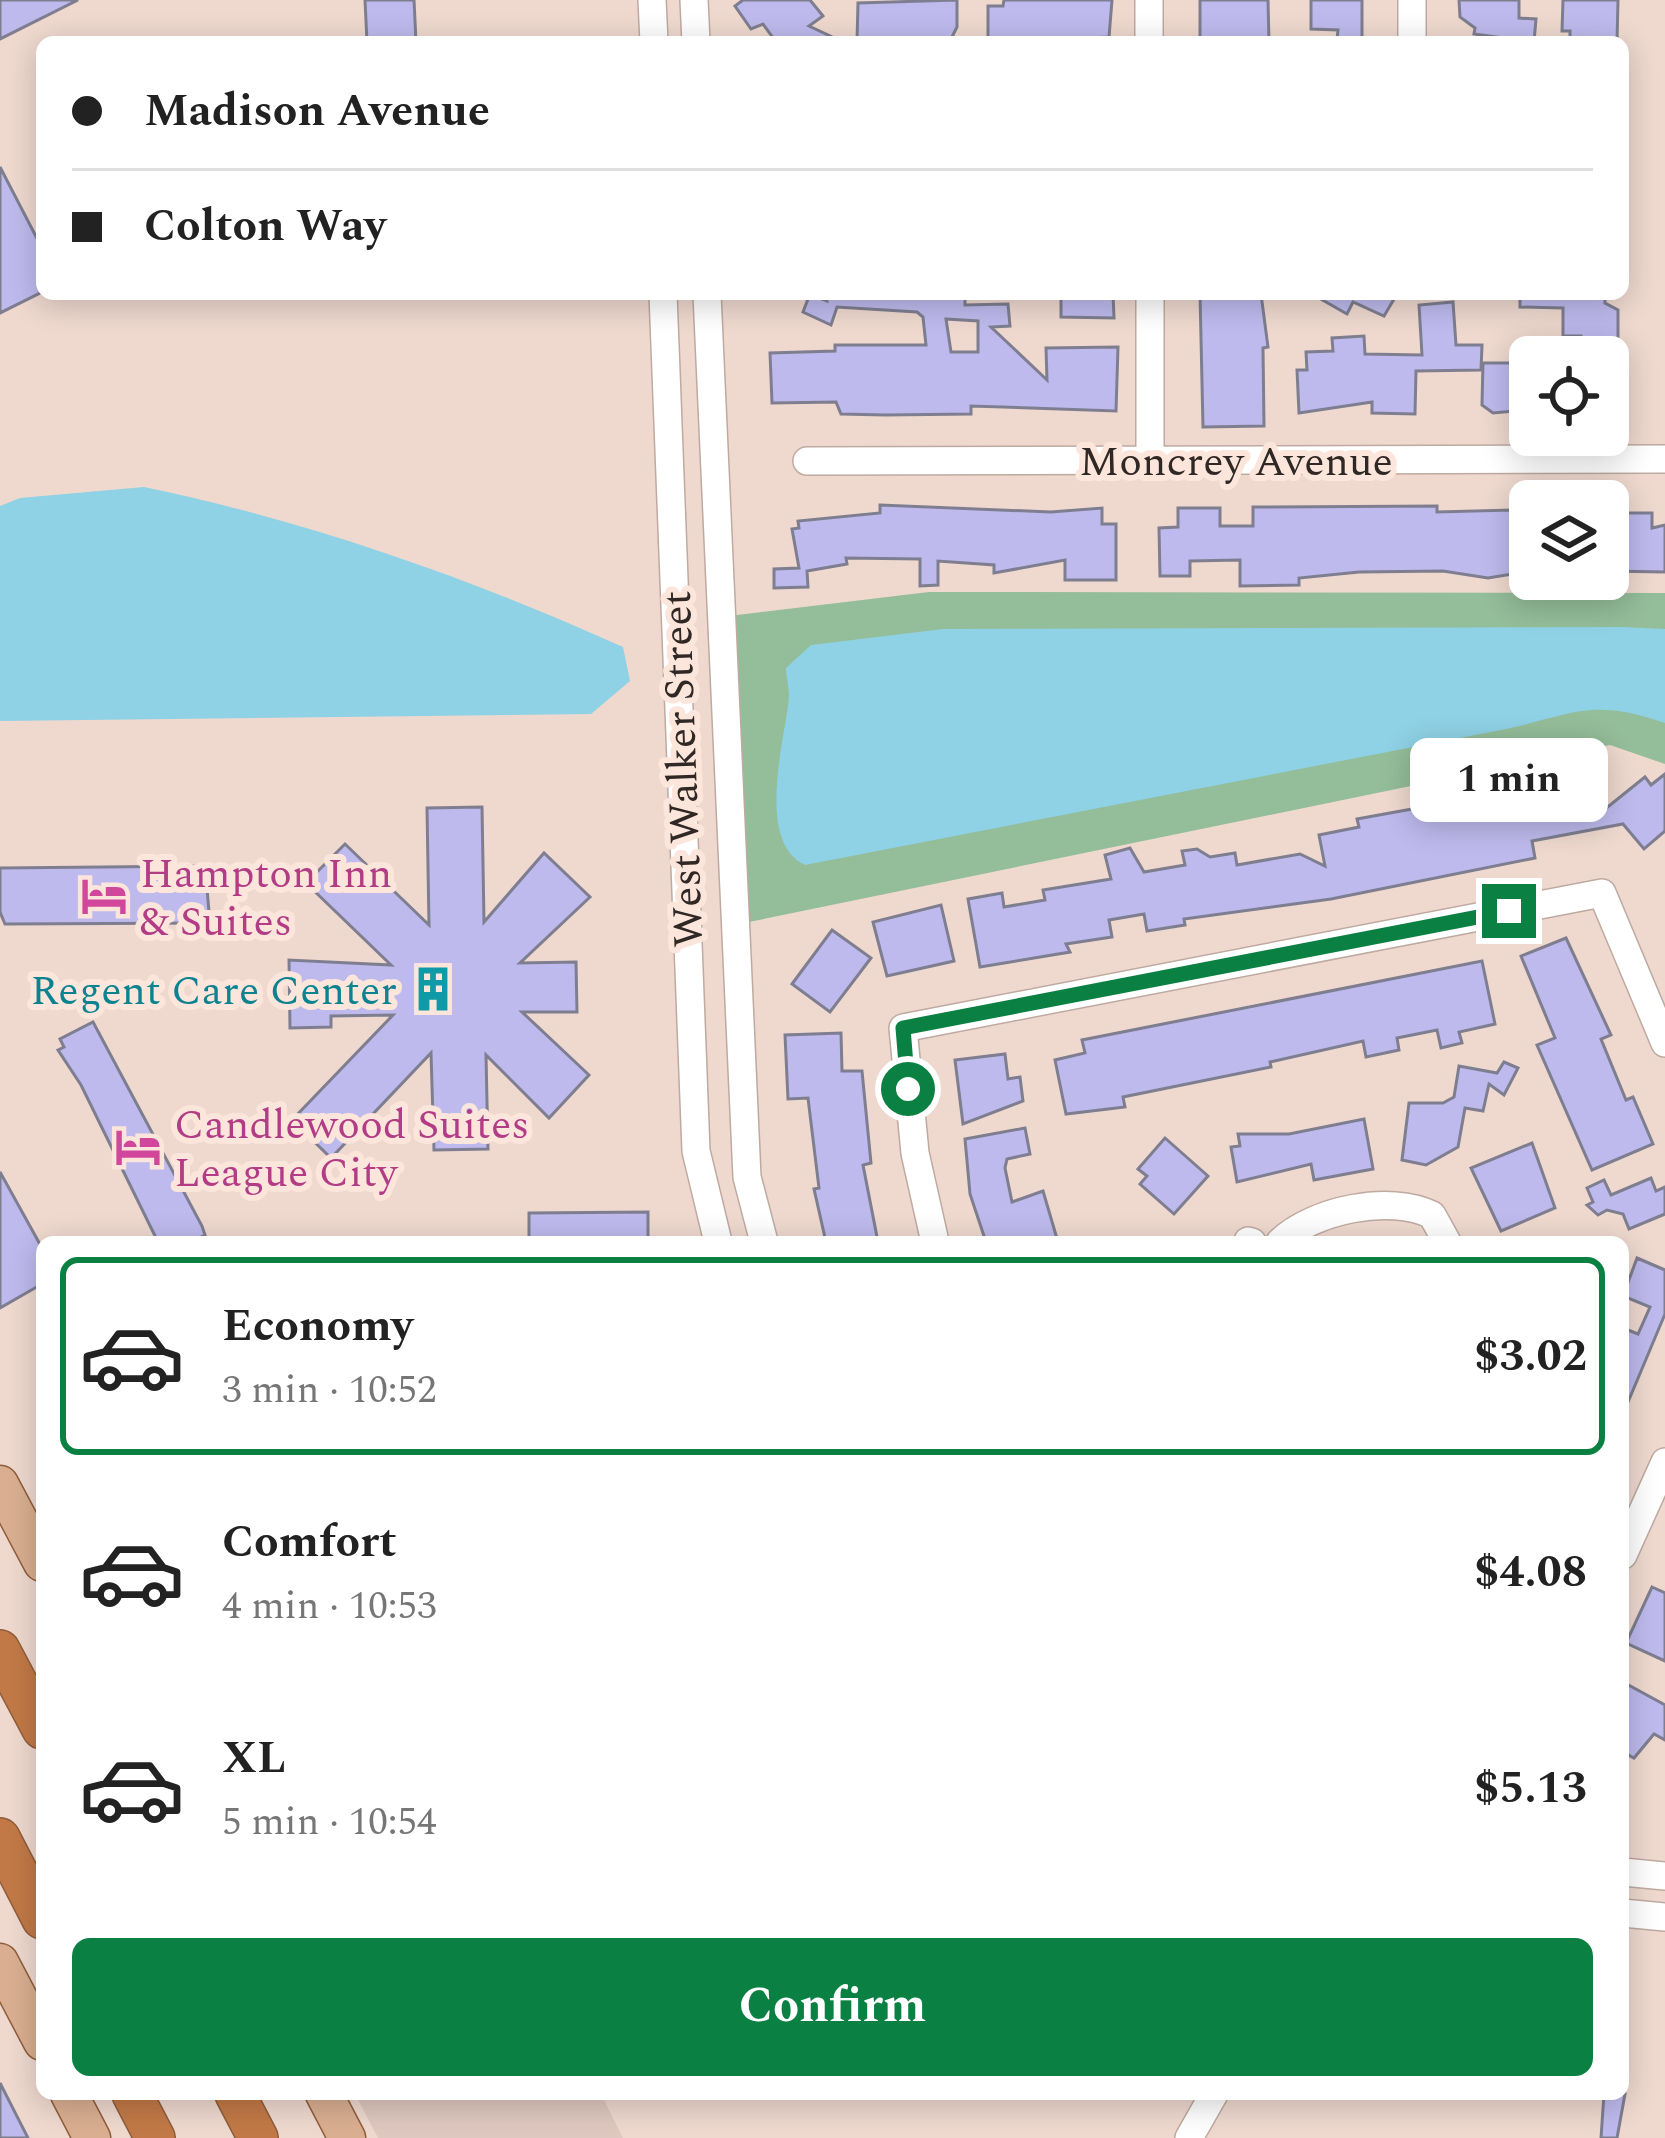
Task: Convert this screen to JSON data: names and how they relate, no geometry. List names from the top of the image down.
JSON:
{
  "streets": {
    "street": ["Moncrey Avenue", "West Walker Street"]
  },
  "places": {
    "hotel": ["Hampton Inn & Suites", "Candlewood Suites League City"],
    "building": ["Regent Care Center"]
  },
  "page": {
    "banner": ["Madison Avenue", "Colton Way"],
    "bubble": "1 min",
    "list": [
      {
        "name": "Economy",
        "note": "3 min · 10:52",
        "value": "$3.02"
      },
      {
        "name": "Comfort",
        "note": "4 min · 10:53",
        "value": "$4.08"
      },
      {
        "name": "XL",
        "note": "5 min · 10:54",
        "value": "$5.13"
      }
    ],
    "buttons": "Confirm"
  }
}
